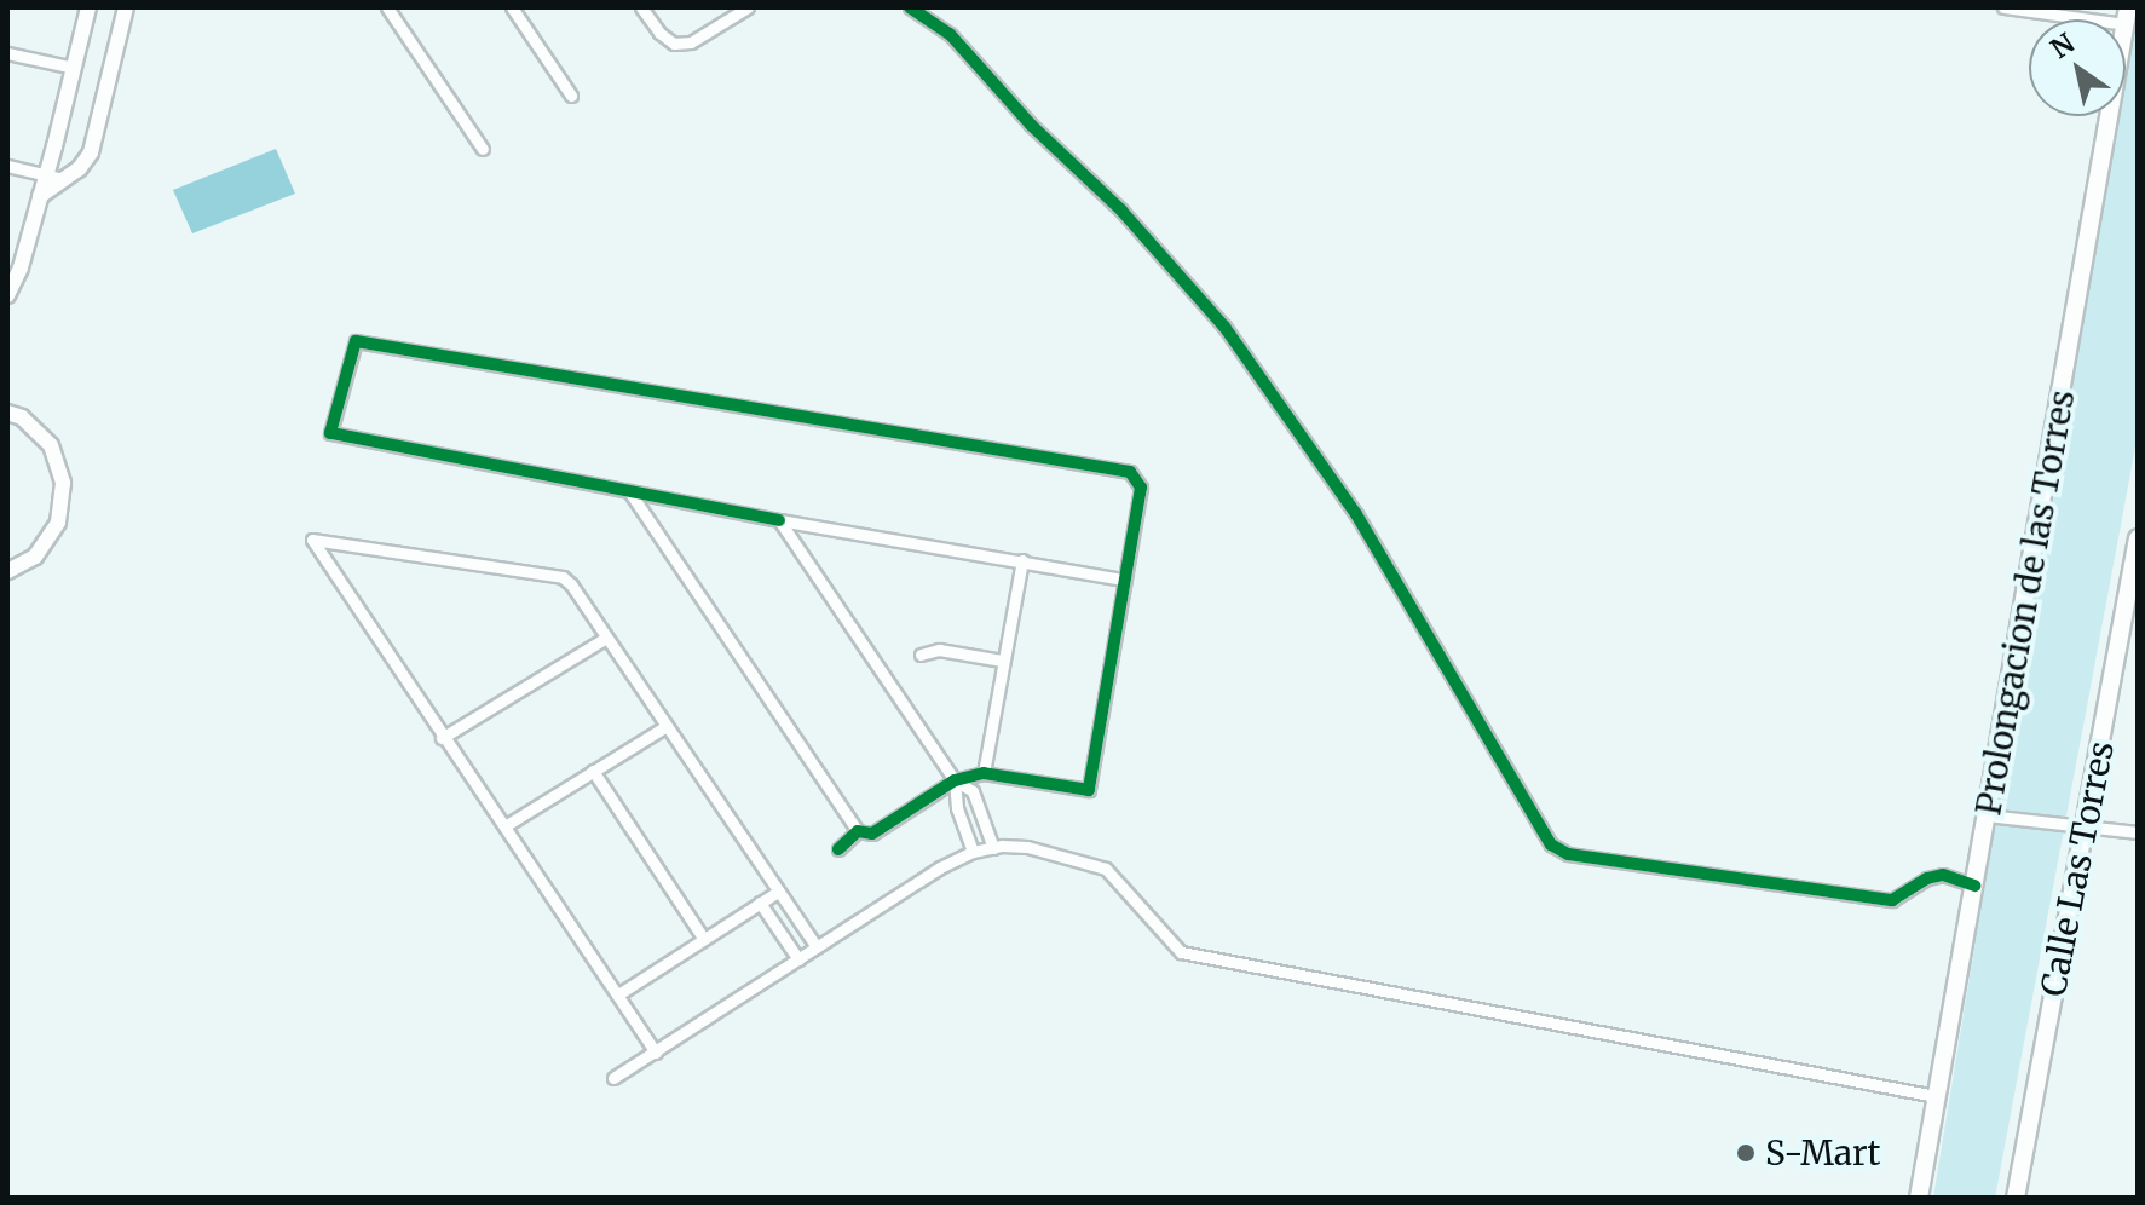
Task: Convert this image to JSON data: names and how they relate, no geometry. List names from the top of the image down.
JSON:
{
  "streets": {
    "main road": ["Prolongacion de las Torres", "Calle Las Torres"]
  },
  "places": ["S-Mart"],
  "north": "top left"
}
